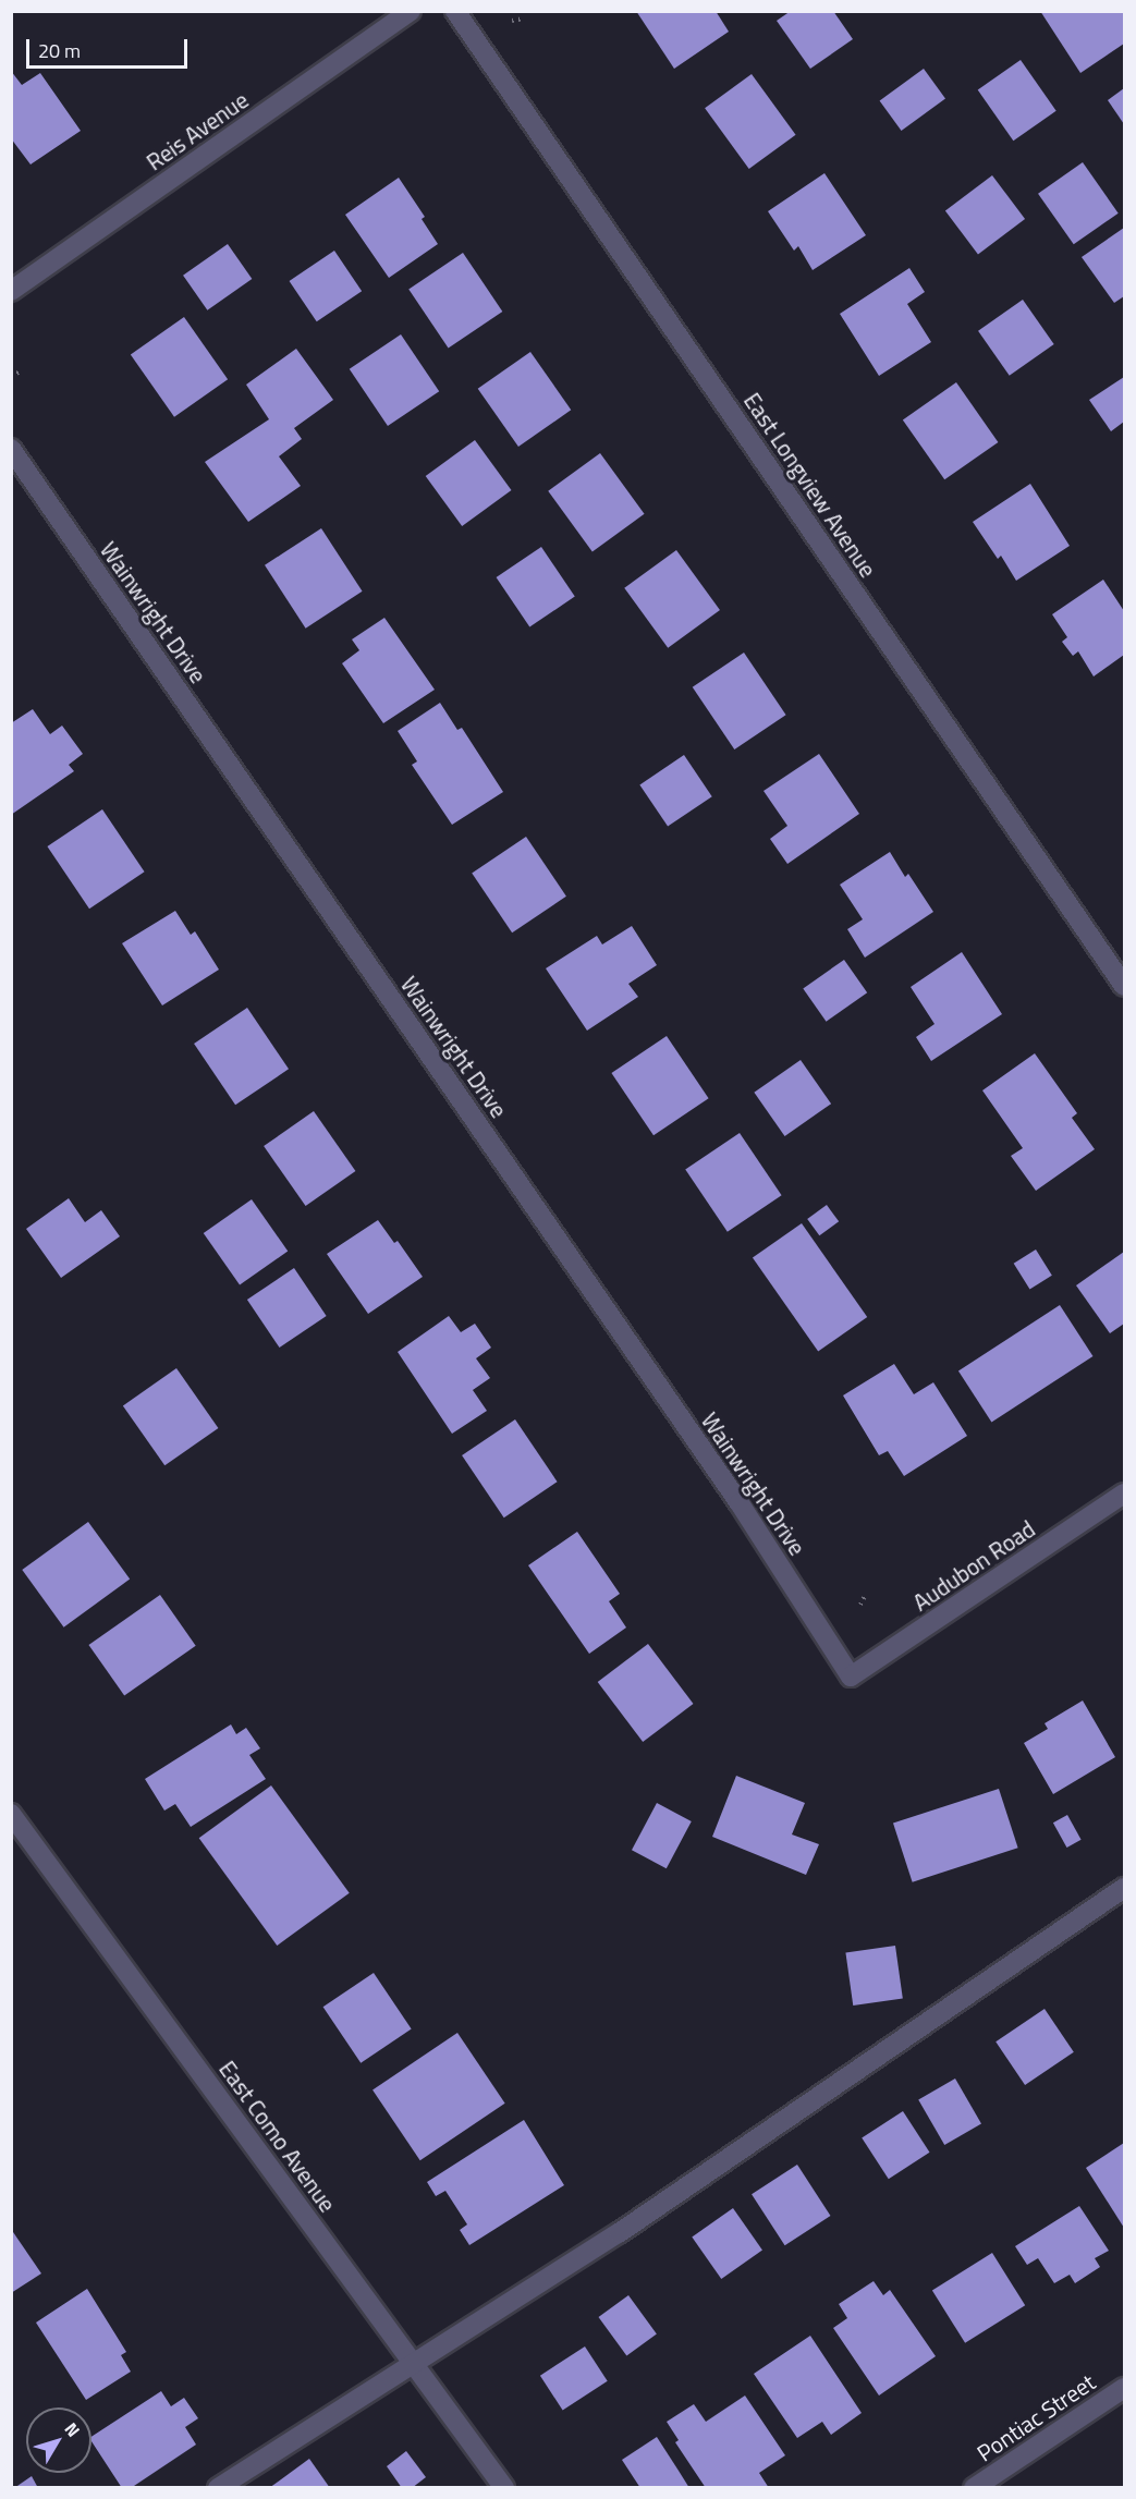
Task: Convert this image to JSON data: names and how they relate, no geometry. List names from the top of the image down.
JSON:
{
  "streets": {
    "street": [
      "Reis Avenue",
      "East Longview Avenue",
      "Wainwright Drive",
      "Audubon Road",
      "East Como Avenue",
      "Pontiac Street"
    ]
  },
  "crossings": [
    ["Wainwright Drive", "Audubon Road"]
  ],
  "scale_bar": "20 m",
  "north": "top right"
}
